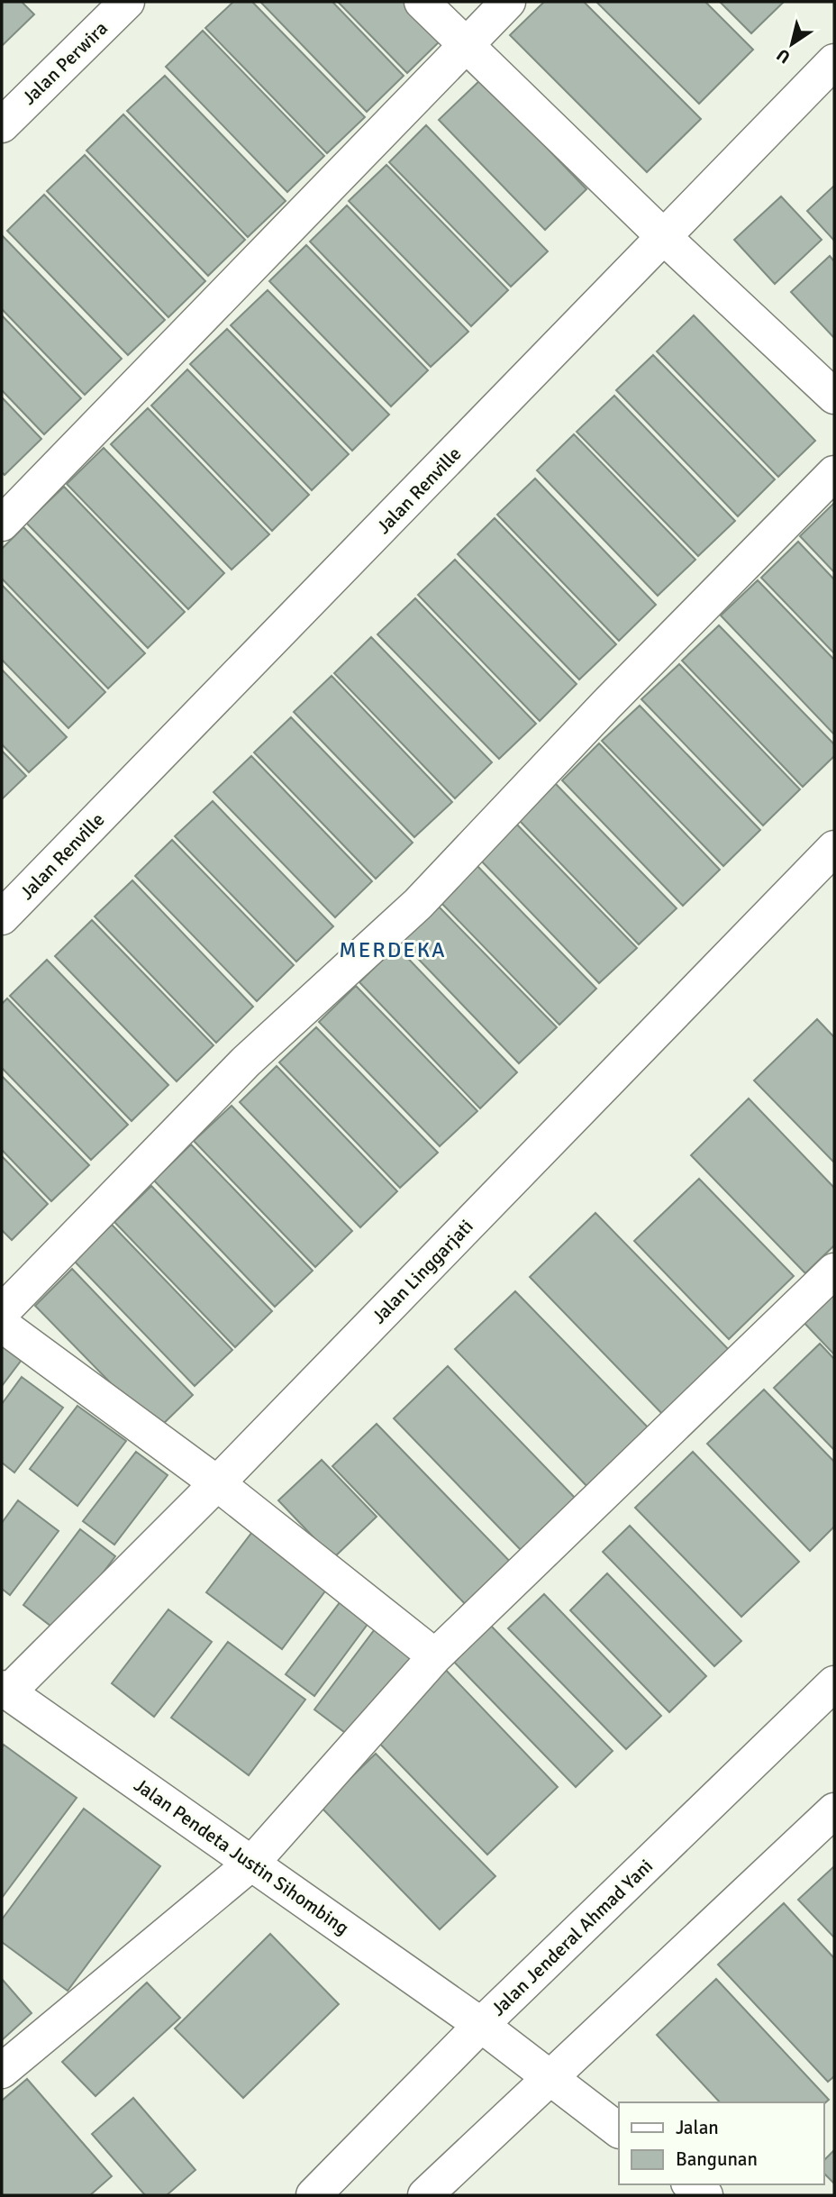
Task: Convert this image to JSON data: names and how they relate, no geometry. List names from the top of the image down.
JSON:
{
  "streets": {
    "street": [
      "Jalan Perwira",
      "Jalan Renville",
      "Jalan Linggarjati",
      "Jalan Pendeta Justin Sihombing",
      "Jalan Jenderal Ahmad Yani"
    ]
  },
  "crossings": [
    ["Jalan Linggarjati", "Jalan Pendeta Justin Sihombing"],
    ["Jalan Pendeta Justin Sihombing", "Jalan Jenderal Ahmad Yani"]
  ],
  "districts": ["MERDEKA"],
  "legend": ["Jalan", "Bangunan"],
  "north": "bottom left"
}
